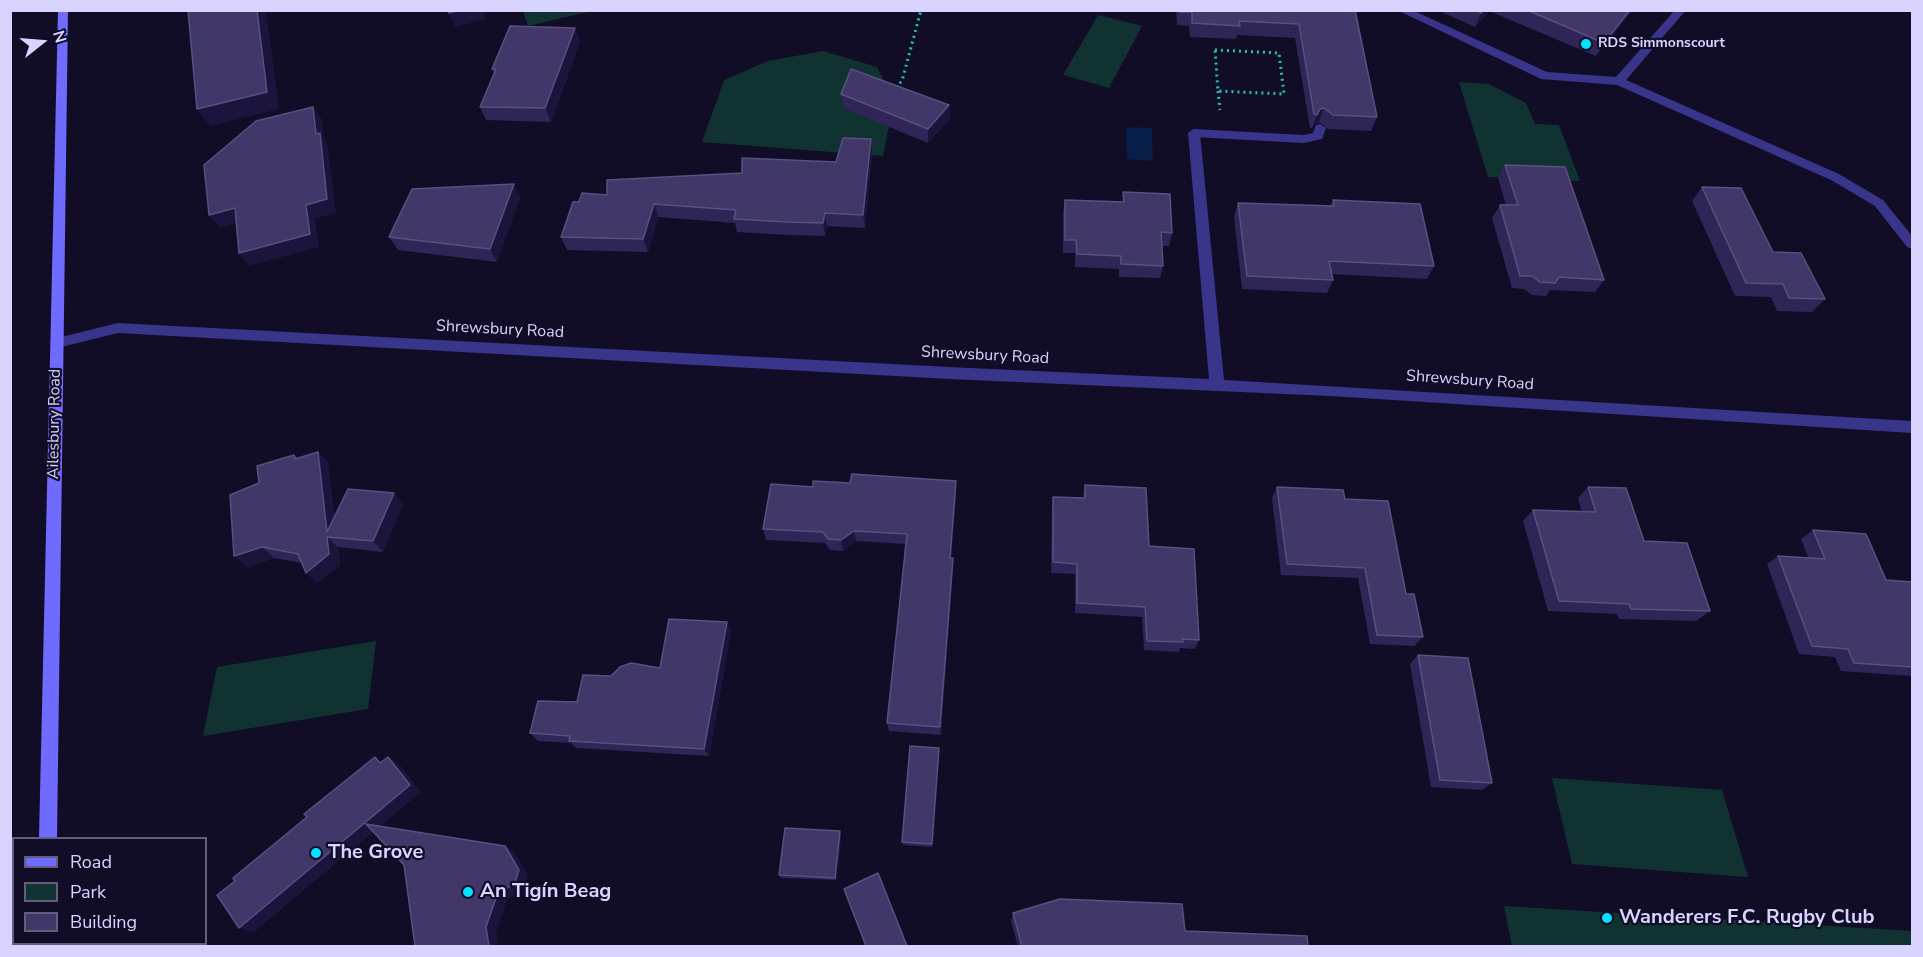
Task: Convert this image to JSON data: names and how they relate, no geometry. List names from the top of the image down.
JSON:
{
  "streets": {
    "main road": ["Ailesbury Road"],
    "street": ["Shrewsbury Road"]
  },
  "crossings": [
    ["Shrewsbury Road", "Ailesbury Road"]
  ],
  "places": [
    "RDS Simmonscourt",
    "The Grove",
    "An Tigín Beag",
    "Wanderers F.C. Rugby Club"
  ],
  "legend": ["Road", "Park", "Building"],
  "north": "right"
}
